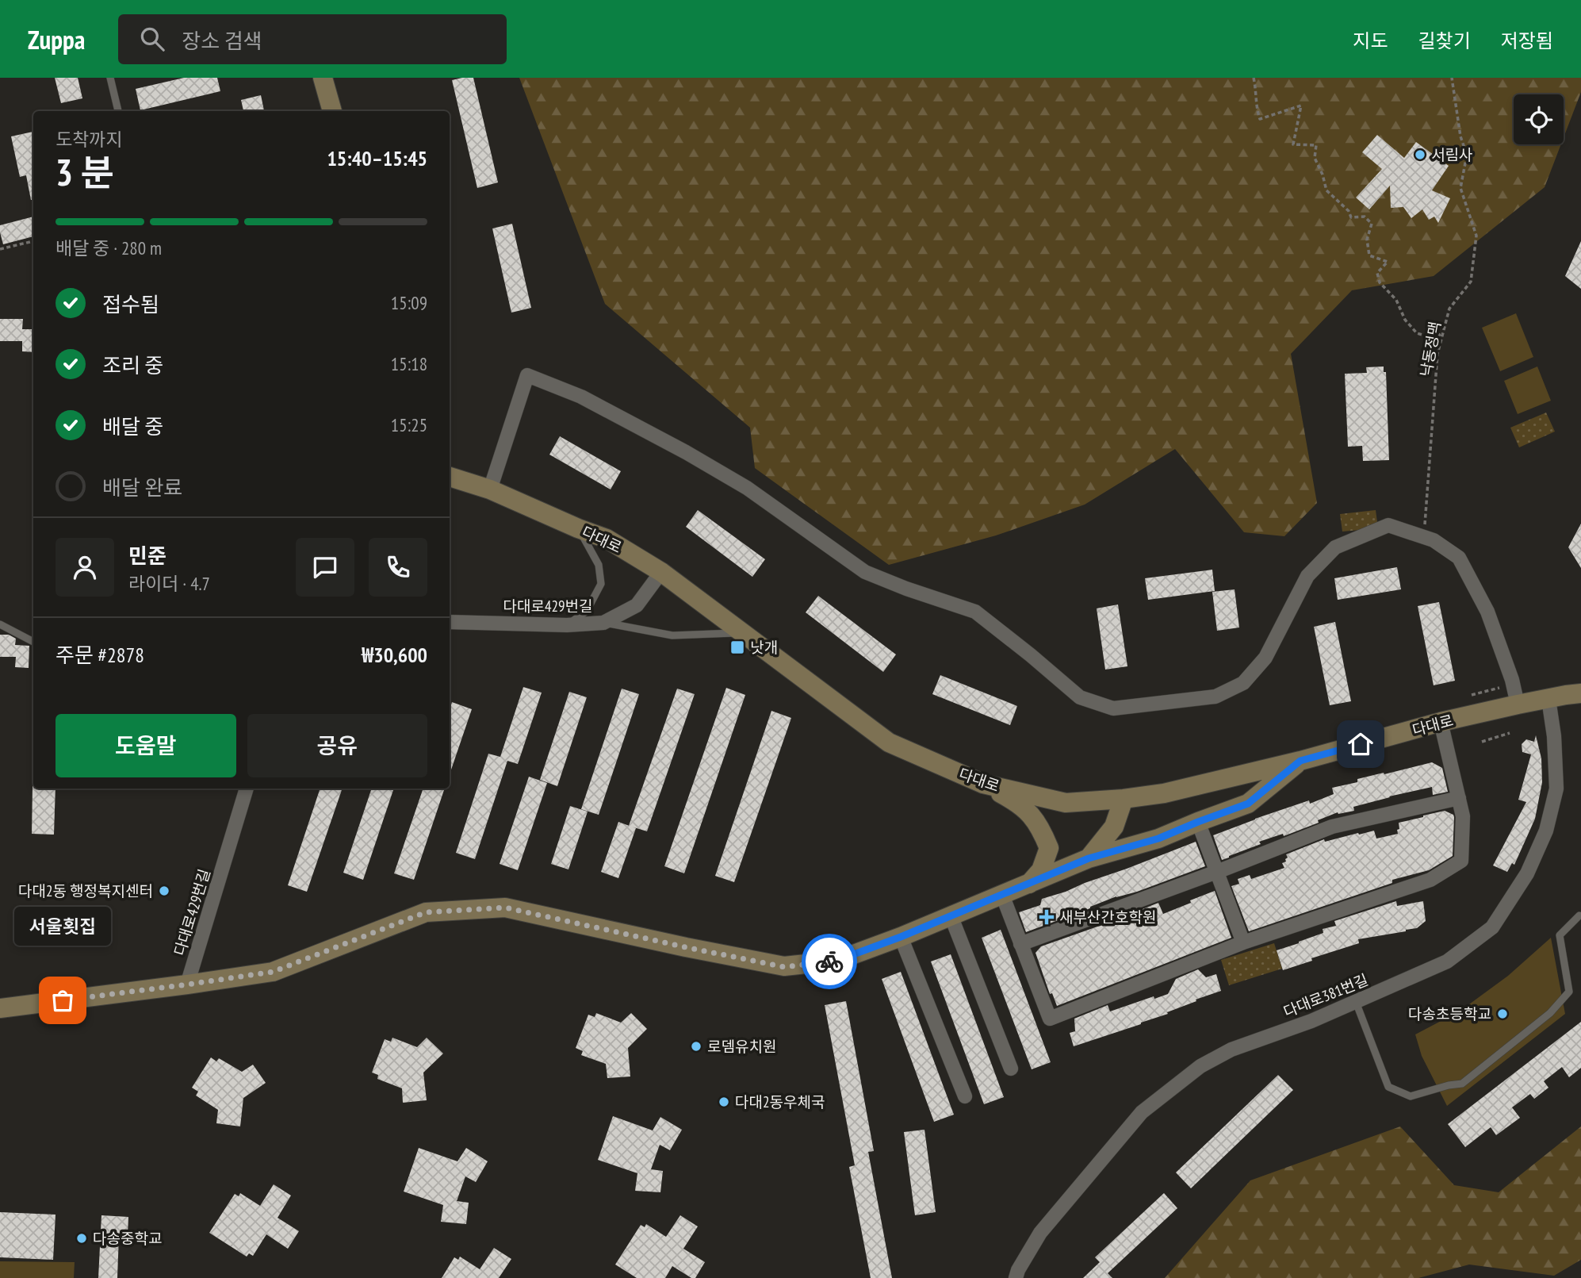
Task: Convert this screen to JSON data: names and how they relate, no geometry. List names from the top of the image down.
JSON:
{
  "streets": {
    "main road": ["다대로"],
    "street": ["다대로429번길", "다대로381번길"],
    "path": ["낙동정맥"]
  },
  "crossings": [
    ["다대로", "다대로429번길"],
    ["다대로", "다대로381번길"]
  ],
  "places": {
    "other": [
      "서림사",
      "다대2동 행정복지센터",
      "서울횟집",
      "다송초등학교",
      "로뎀유치원",
      "다대2동우체국",
      "다송중학교"
    ],
    "transit": ["낫개"],
    "health": ["새부산간호학원"]
  },
  "page": {
    "header": "Zuppa",
    "search": "장소 검색",
    "nav": ["지도", "길찾기", "저장됨"],
    "heading": ["3 분", "도착까지", "15:40–15:45"],
    "panel": [
      "민준",
      "라이더 · 4.7",
      "주문 #2878",
      "₩30,600"
    ],
    "bar": "배달 중 · 280 m",
    "list": [
      ["접수됨", "15:09"],
      ["조리 중", "15:18"],
      ["배달 중", "15:25"],
      "배달 완료"
    ],
    "buttons": ["도움말", "공유"],
    "bubble": "서울횟집"
  }
}
